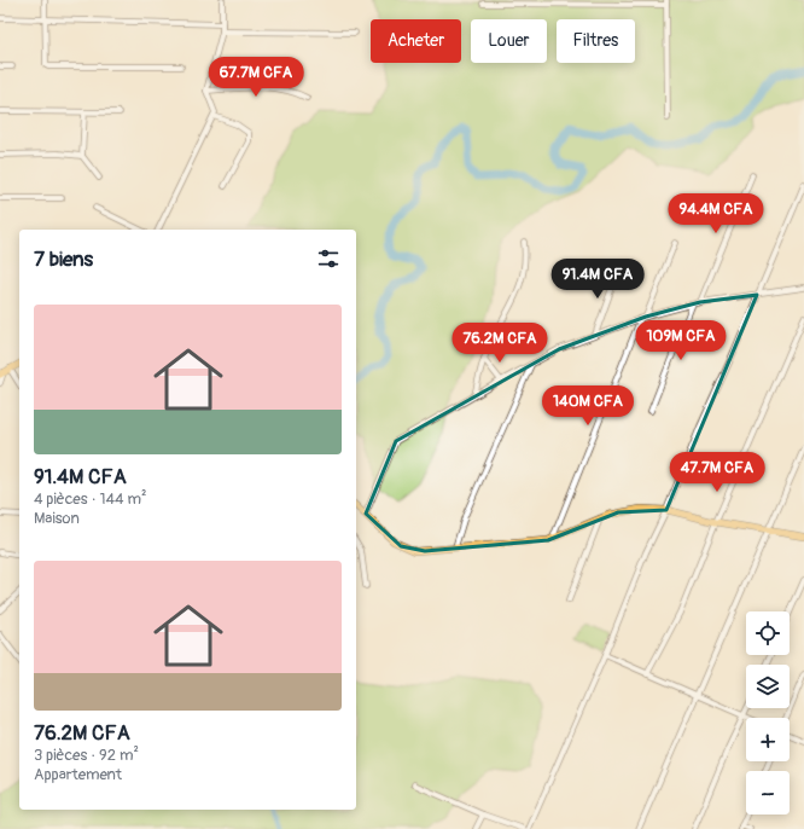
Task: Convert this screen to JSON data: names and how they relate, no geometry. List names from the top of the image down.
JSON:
{
  "page": {
    "chip": ["Acheter", "Louer", "Filtres"],
    "price": [
      "67.7M CFA",
      "94.4M CFA",
      "91.4M CFA",
      "109M CFA",
      "76.2M CFA",
      "140M CFA",
      "47.7M CFA"
    ],
    "heading": "7 biens",
    "list": [
      {
        "name": "91.4M CFA",
        "note": "4 pièces · 144 m² · Maison"
      },
      {
        "name": "76.2M CFA",
        "note": "3 pièces · 92 m² · Appartement"
      }
    ],
    "map_buttons": ["+", "−"]
  }
}
